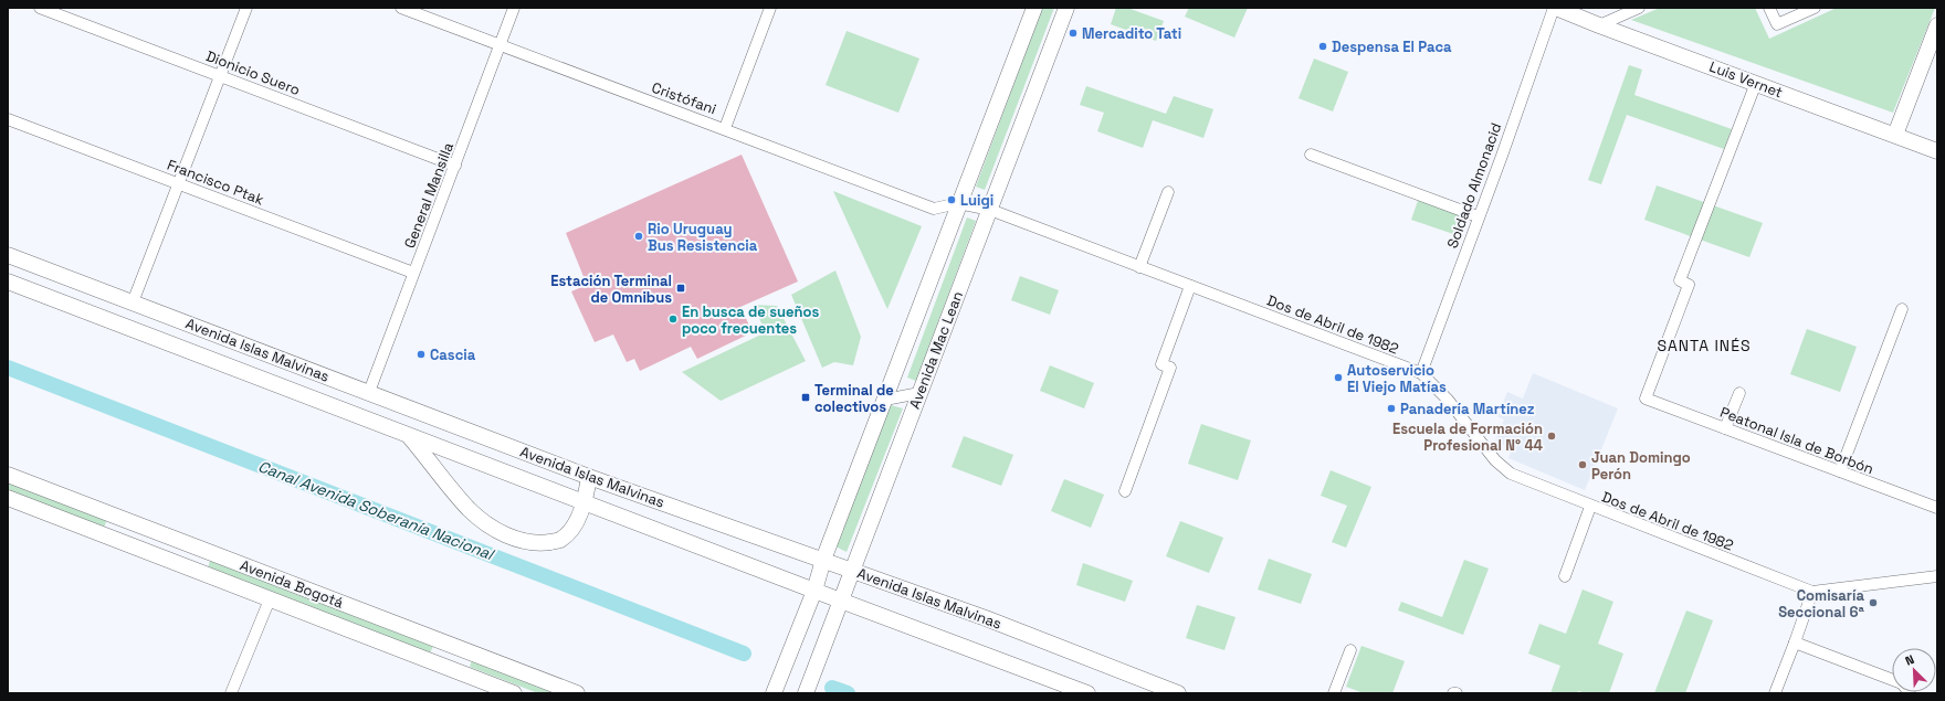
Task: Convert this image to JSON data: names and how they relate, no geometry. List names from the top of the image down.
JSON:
{
  "streets": {
    "street": [
      "Dionicio Suero",
      "Luis Vernet",
      "Cristófani",
      "Francisco Ptak",
      "Soldado Almonacid",
      "General Mansilla",
      "Dos de Abril de 1982",
      "Avenida Islas Malvinas",
      "Avenida Mac Lean",
      "Peatonal Isla de Borbón",
      "Avenida Bogotá"
    ]
  },
  "crossings": [
    ["Dionicio Suero", "General Mansilla"],
    ["Luis Vernet", "Soldado Almonacid"],
    ["Luis Vernet", "Peatonal Isla de Borbón"],
    ["Cristófani", "General Mansilla"],
    ["Cristófani", "Dos de Abril de 1982"],
    ["Cristófani", "Avenida Mac Lean"],
    ["Francisco Ptak", "General Mansilla"],
    ["Soldado Almonacid", "Dos de Abril de 1982"],
    ["General Mansilla", "Avenida Islas Malvinas"],
    ["Dos de Abril de 1982", "Avenida Mac Lean"],
    ["Avenida Islas Malvinas", "Avenida Mac Lean"]
  ],
  "districts": ["SANTA INÉS"],
  "water": ["Canal Avenida Soberanía Nacional"],
  "places": {
    "other": [
      "Mercadito Tati",
      "Despensa El Paca",
      "Luigi",
      "Rio Uruguay Bus Resistencia",
      "En busca de sueños poco frecuentes",
      "Cascia",
      "Autoservicio El Viejo Matías",
      "Panadería Martínez",
      "Escuela de Formación Profesional N° 44",
      "Juan Domingo Perón",
      "Comisaría Seccional 6ª"
    ],
    "transit": ["Estación Terminal de Omnibus", "Terminal de colectivos"]
  },
  "north": "top left"
}
